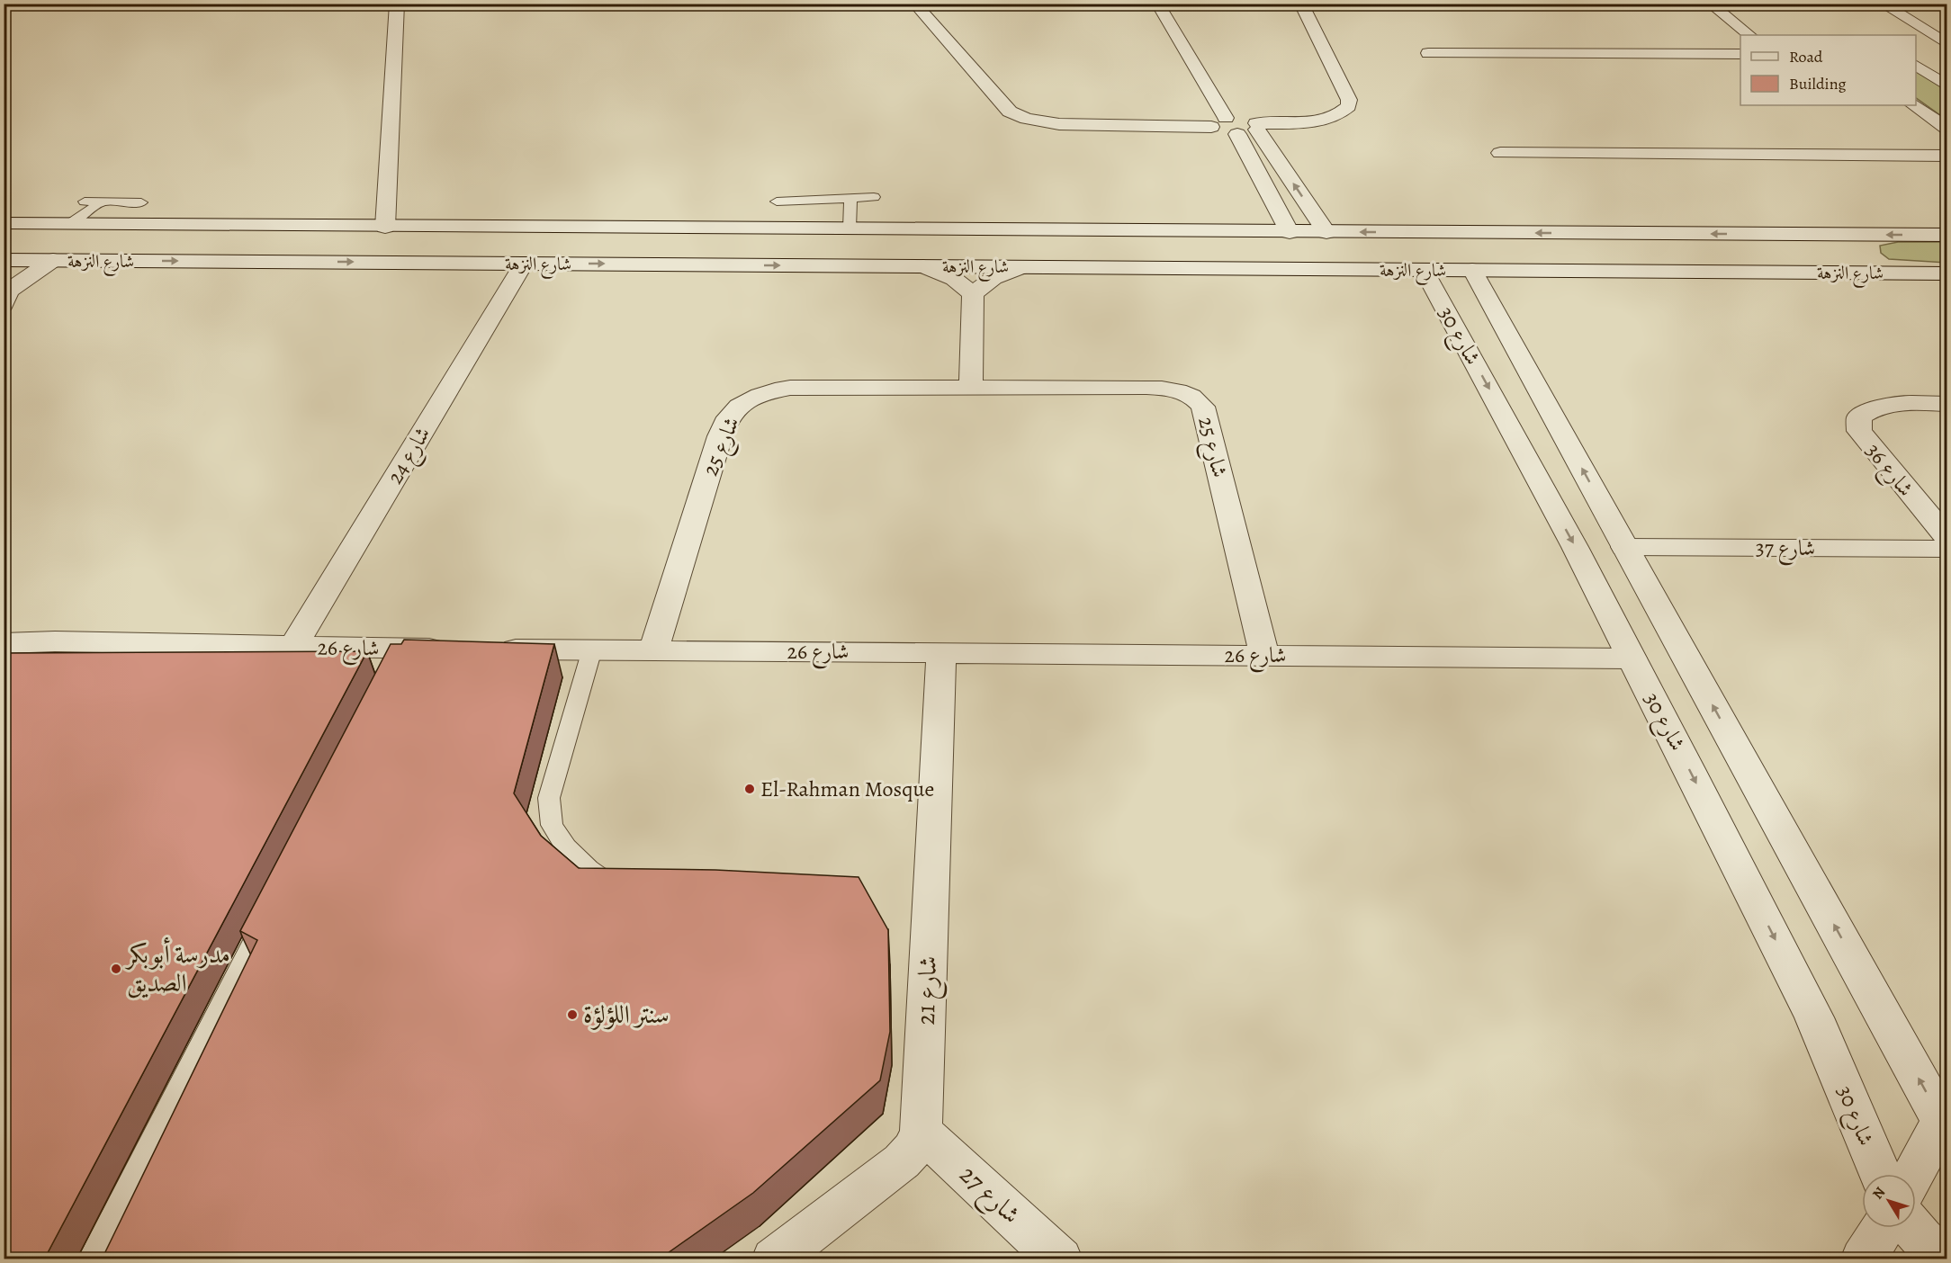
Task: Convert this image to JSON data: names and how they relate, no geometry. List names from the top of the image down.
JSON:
{
  "streets": {
    "street": [
      "شارع النزهة",
      "شارع 30",
      "شارع 25",
      "شارع 24",
      "شارع 36",
      "شارع 37",
      "شارع 26",
      "شارع 21",
      "شارع 27"
    ]
  },
  "crossings": [
    ["شارع النزهة", "شارع 30"],
    ["شارع النزهة", "شارع 24"],
    ["شارع 30", "شارع 37"],
    ["شارع 30", "شارع 26"],
    ["شارع 25", "شارع 26"],
    ["شارع 24", "شارع 26"],
    ["شارع 26", "شارع 21"],
    ["شارع 21", "شارع 27"]
  ],
  "places": ["El-Rahman Mosque", "مدرسة أبوبكر الصديق", "سنتر اللؤلؤة"],
  "legend": ["Road", "Building"],
  "north": "top left"
}
